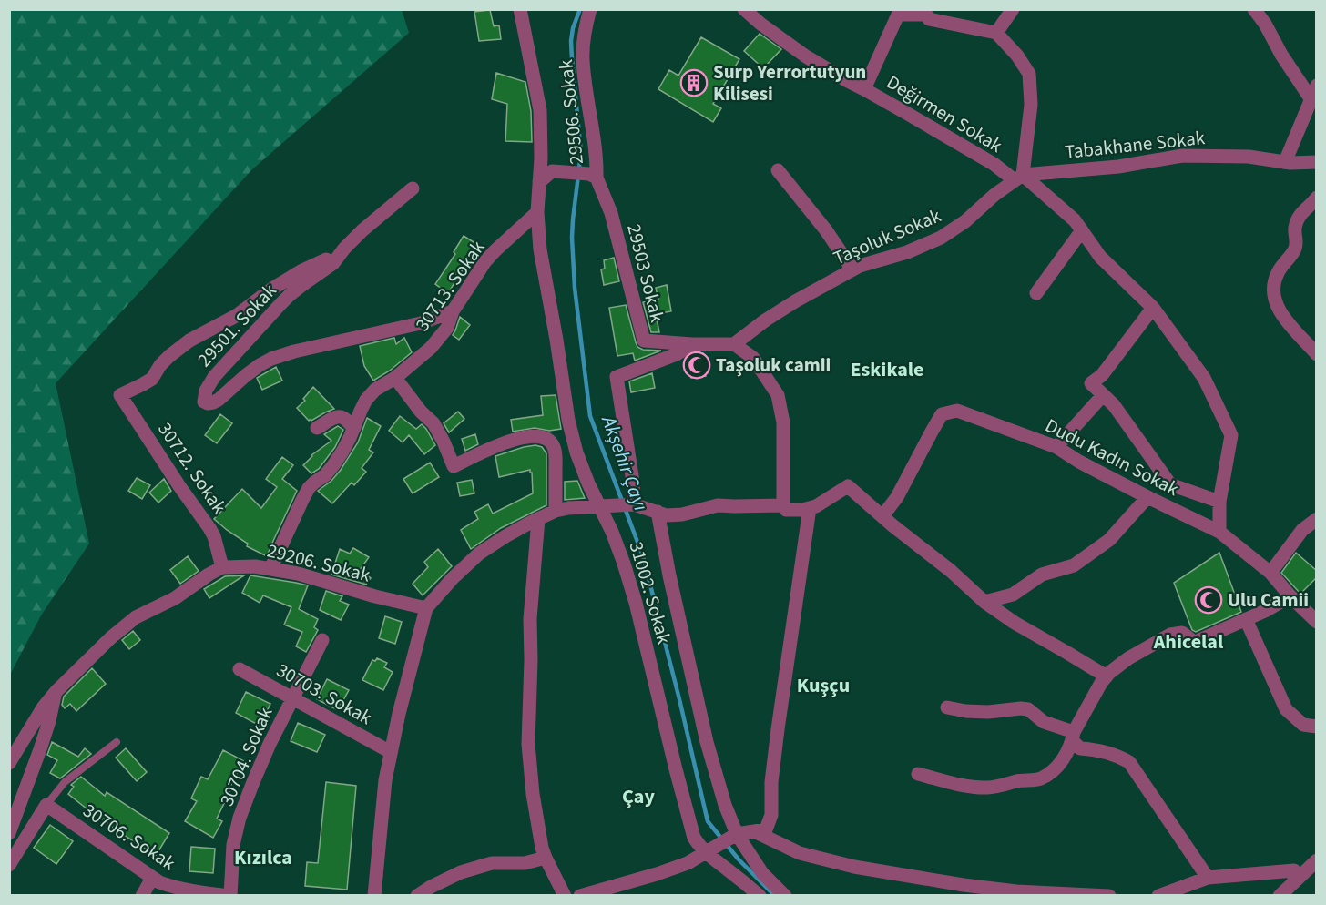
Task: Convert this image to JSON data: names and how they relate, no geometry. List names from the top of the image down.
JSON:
{
  "streets": {
    "street": [
      "29506. Sokak",
      "Değirmen Sokak",
      "Tabakhane Sokak",
      "Taşoluk Sokak",
      "29503 Sokak",
      "30713. Sokak",
      "29501. Sokak",
      "Dudu Kadın Sokak",
      "30712. Sokak",
      "29206. Sokak",
      "31002. Sokak",
      "30703. Sokak",
      "30704. Sokak",
      "30706. Sokak"
    ]
  },
  "crossings": [
    ["29506. Sokak", "29503 Sokak"],
    ["Değirmen Sokak", "Tabakhane Sokak"],
    ["Değirmen Sokak", "Taşoluk Sokak"],
    ["Değirmen Sokak", "Dudu Kadın Sokak"],
    ["Tabakhane Sokak", "Taşoluk Sokak"],
    ["Taşoluk Sokak", "29503 Sokak"],
    ["30713. Sokak", "29501. Sokak"],
    ["30713. Sokak", "29206. Sokak"],
    ["30713. Sokak", "31002. Sokak"],
    ["29501. Sokak", "30712. Sokak"],
    ["30712. Sokak", "29206. Sokak"],
    ["30703. Sokak", "30704. Sokak"],
    ["30704. Sokak", "30706. Sokak"]
  ],
  "districts": [
    "Eskikale",
    "Ahicelal",
    "Kuşçu",
    "Çay",
    "Kızılca"
  ],
  "water": ["Akşehir Çayı"],
  "places": {
    "building": ["Surp Yerrortutyun Kilisesi"],
    "mosque": ["Taşoluk camii", "Ulu Camii"]
  }
}
